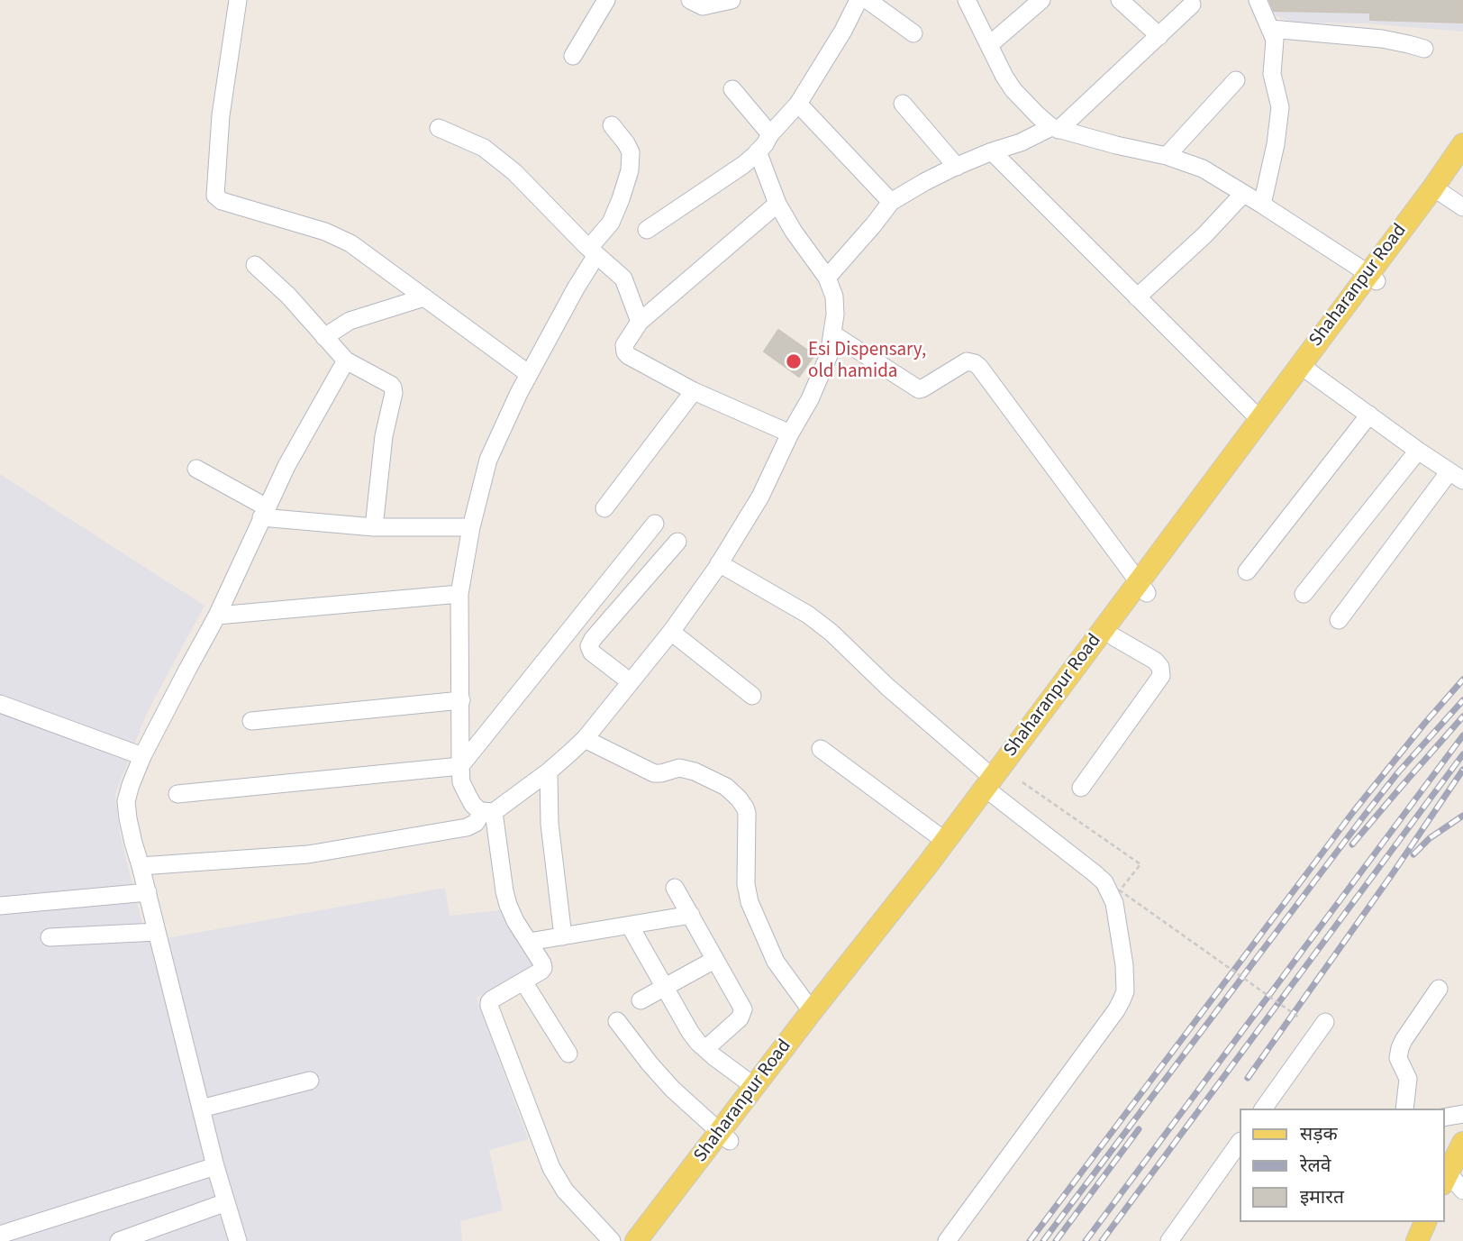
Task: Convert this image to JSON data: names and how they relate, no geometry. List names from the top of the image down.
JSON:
{
  "streets": {
    "main road": ["Shaharanpur Road"]
  },
  "places": ["Esi Dispensary, old hamida"],
  "legend": ["सड़क", "रेलवे", "इमारत"]
}
